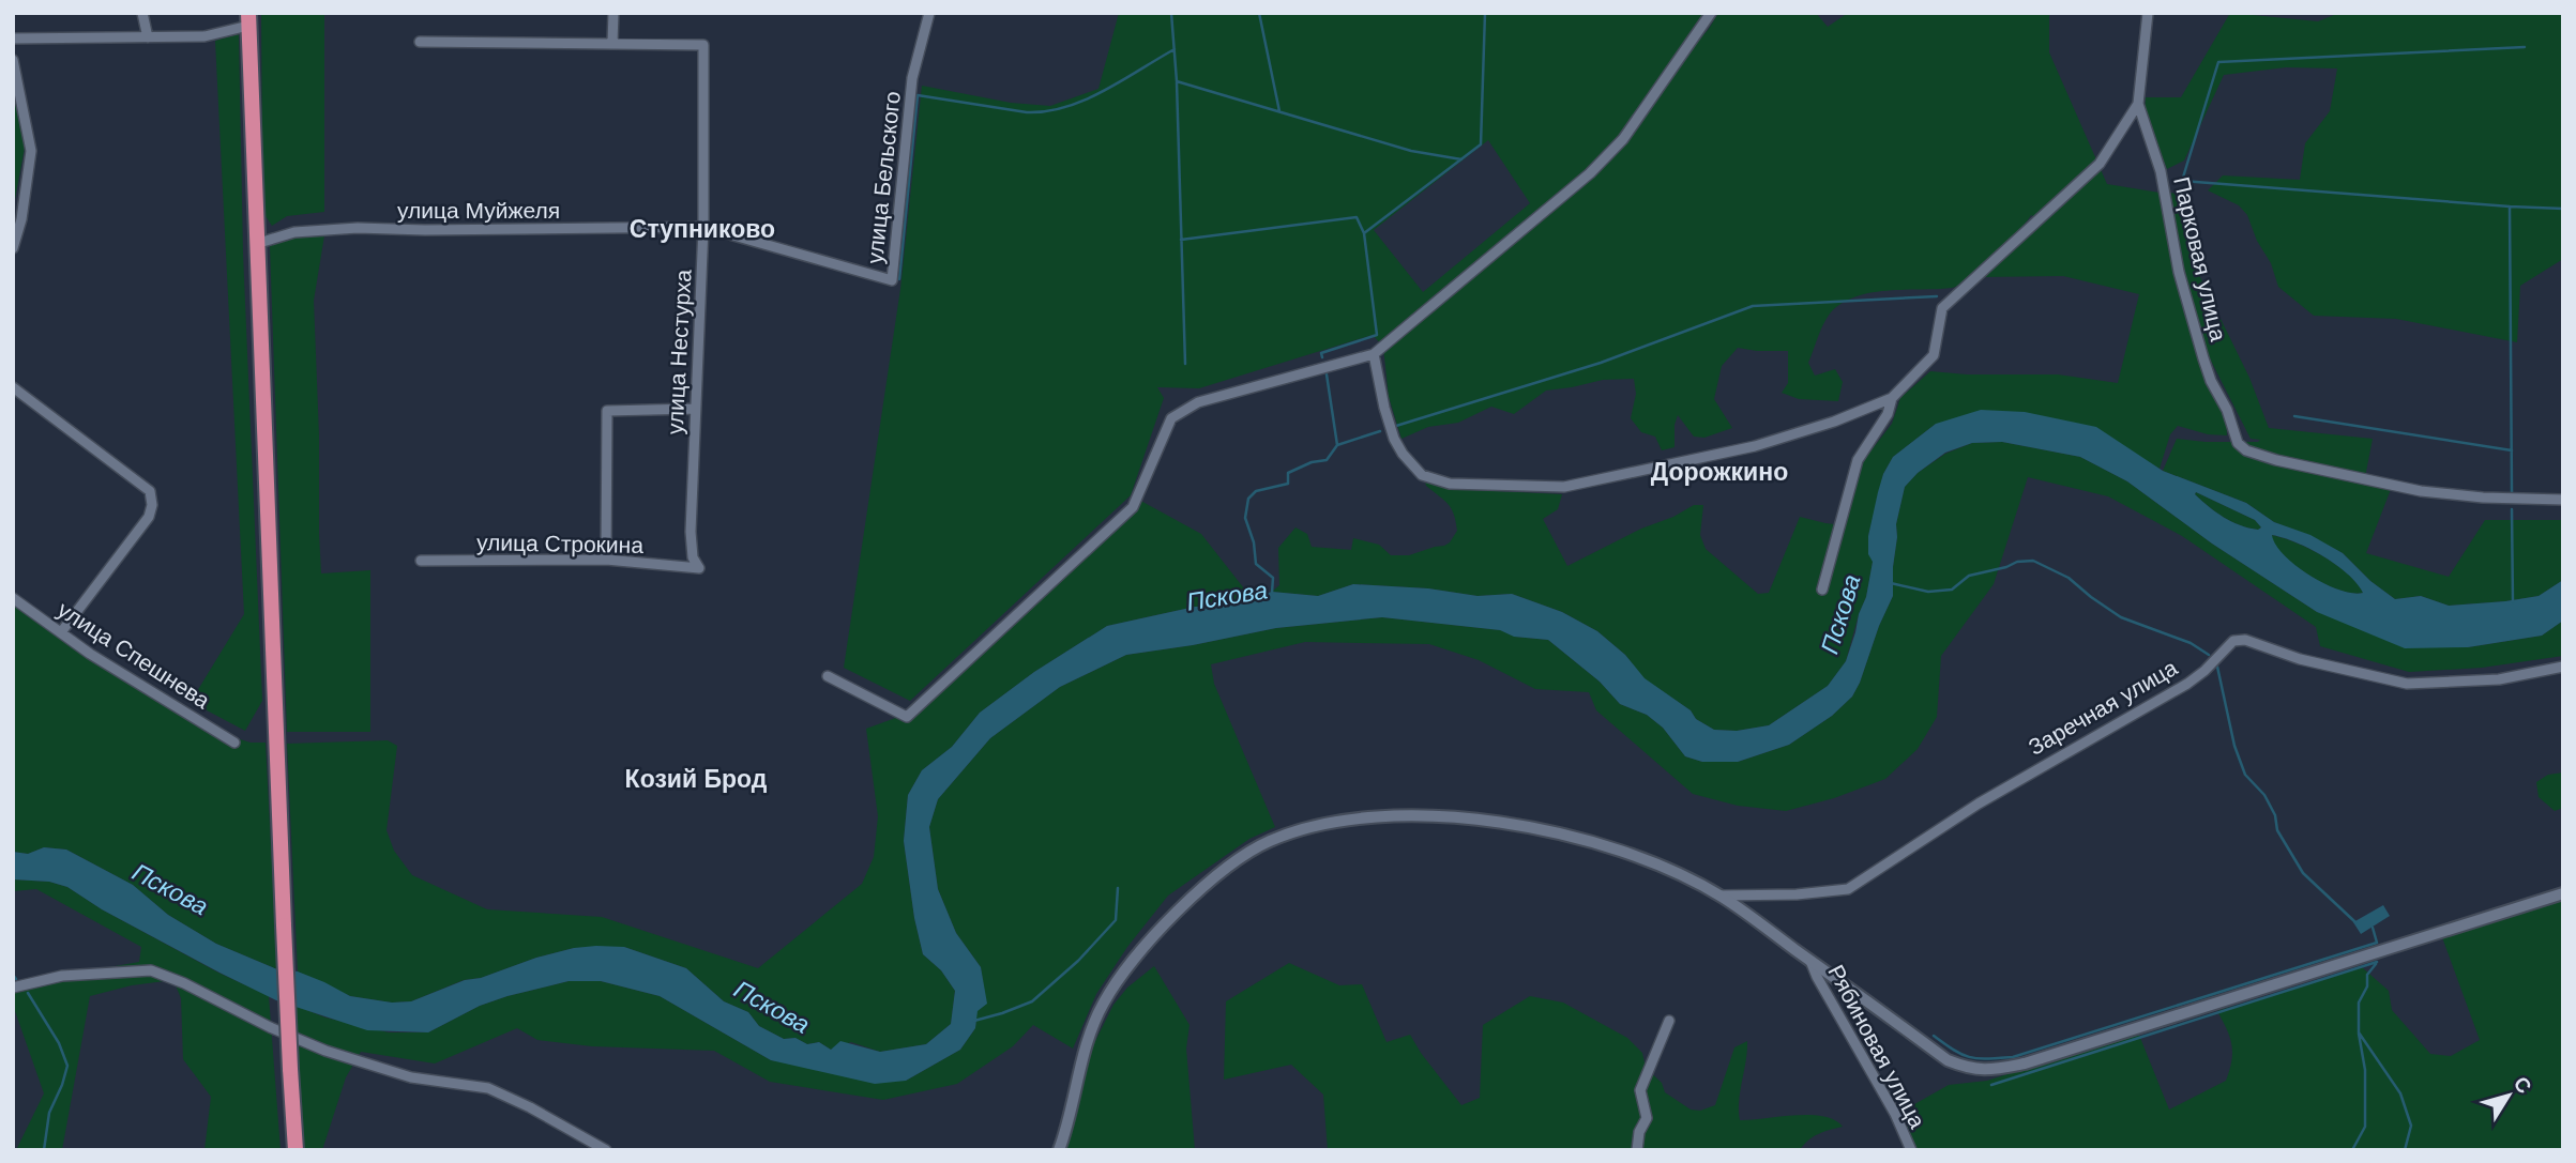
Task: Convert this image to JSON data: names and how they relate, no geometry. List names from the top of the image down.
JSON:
{
  "streets": {
    "street": [
      "улица Бельского",
      "улица Муйжеля",
      "Парковая улица",
      "улица Нестурха",
      "улица Строкина",
      "улица Спешнева",
      "Заречная улица",
      "Рябиновая улица"
    ]
  },
  "crossings": [
    ["улица Бельского", "улица Муйжеля"],
    ["улица Муйжеля", "улица Нестурха"],
    ["улица Нестурха", "улица Строкина"],
    ["Заречная улица", "Рябиновая улица"]
  ],
  "districts": ["Ступниково", "Дорожкино", "Козий Брод"],
  "water": ["Пскова"],
  "north": "top right"
}
